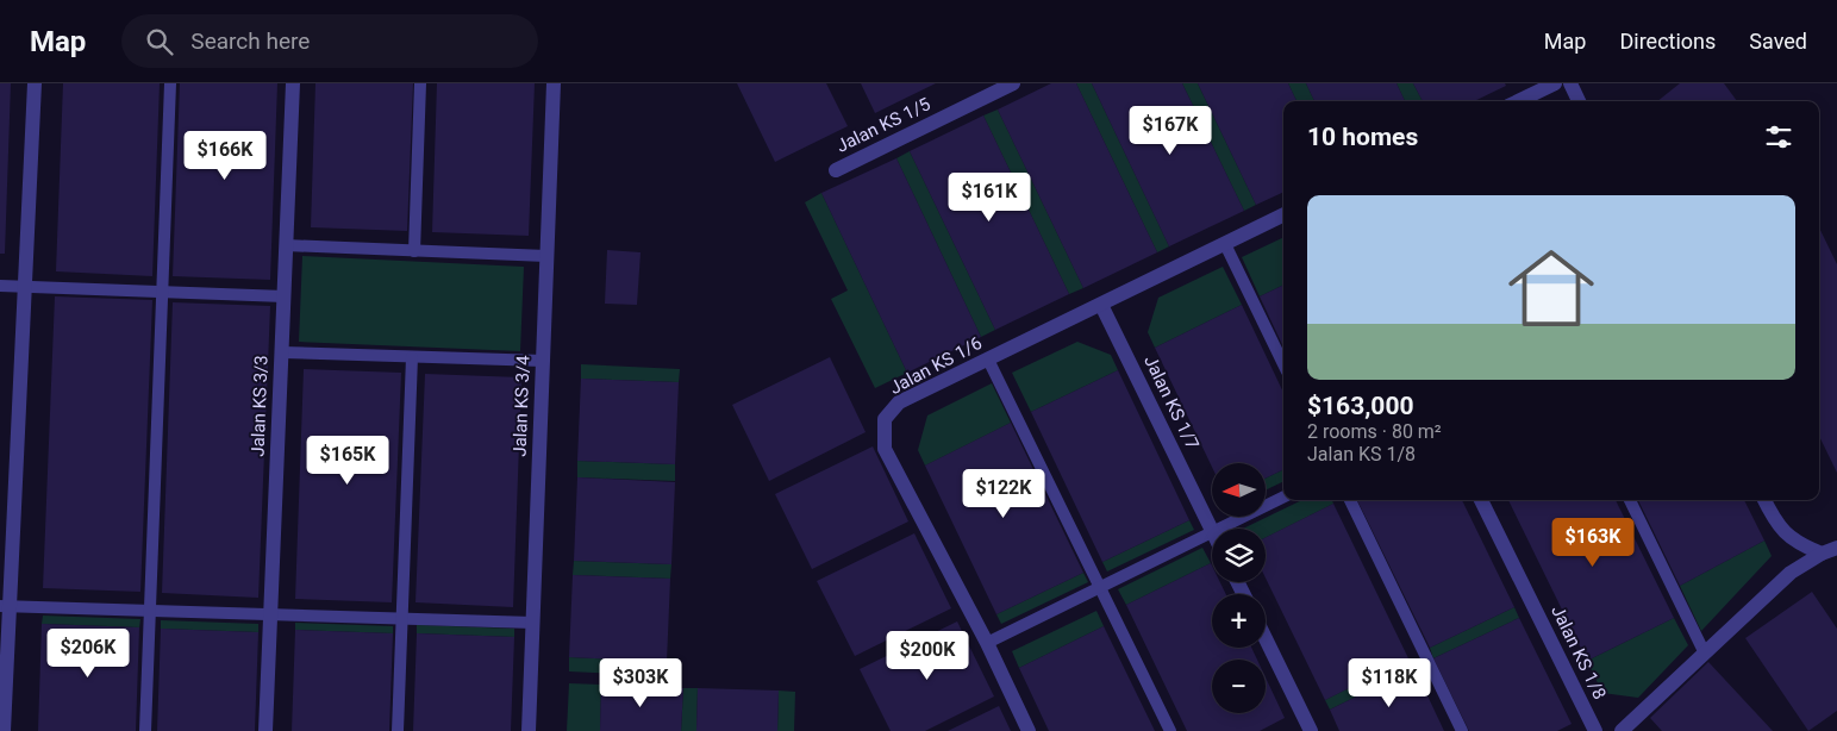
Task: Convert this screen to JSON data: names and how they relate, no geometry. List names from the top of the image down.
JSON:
{
  "streets": {
    "street": [
      "Jalan KS 1/5",
      "Jalan KS 1/6",
      "Jalan KS 1/7",
      "Jalan KS 3/3",
      "Jalan KS 3/4",
      "Jalan KS 1/8"
    ]
  },
  "crossings": [
    ["Jalan KS 1/6", "Jalan KS 1/7"]
  ],
  "north": "left",
  "page": {
    "header": "Map",
    "search": "Search here",
    "nav": ["Map", "Directions", "Saved"],
    "heading": "10 homes",
    "price": [
      "$167K",
      "$166K",
      "$161K",
      "$165K",
      "$122K",
      "$163K",
      "$206K",
      "$200K",
      "$303K",
      "$118K"
    ],
    "list": [
      {
        "name": "$163,000",
        "note": "2 rooms · 80 m² · Jalan KS 1/8"
      }
    ],
    "map_buttons": ["+", "−"]
  }
}
